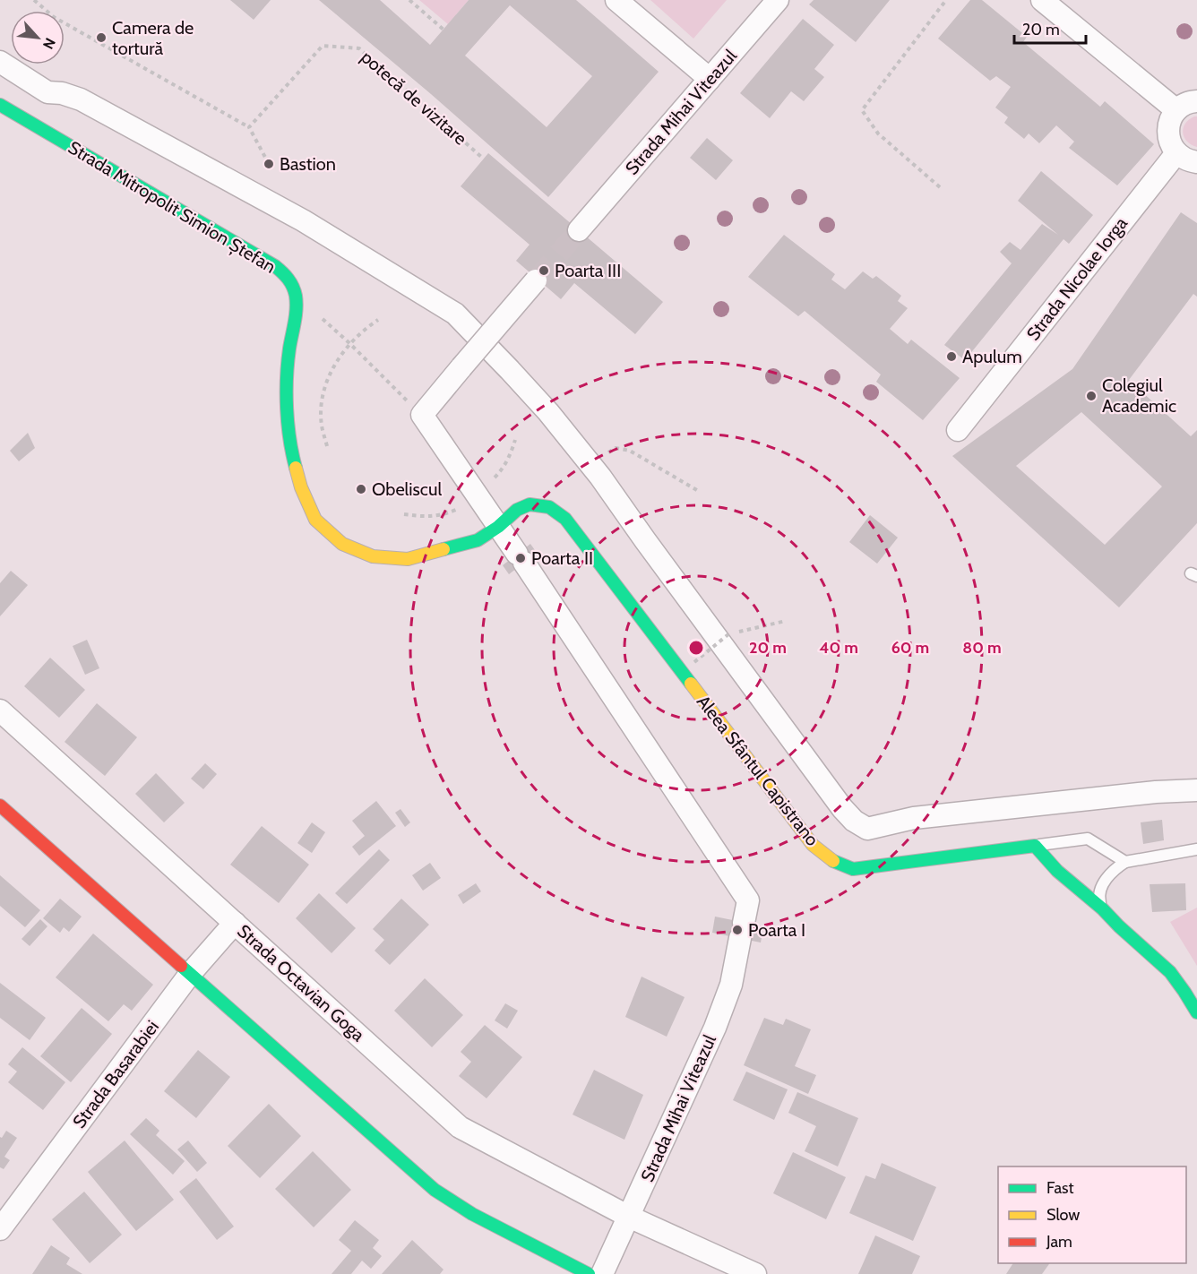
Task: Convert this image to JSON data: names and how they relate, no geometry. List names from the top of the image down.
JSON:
{
  "streets": {
    "street": [
      "Strada Mihai Viteazul",
      "Strada Mitropolit Simion Ștefan",
      "Strada Nicolae Iorga",
      "Aleea Sfântul Capistrano",
      "Strada Octavian Goga",
      "Strada Basarabiei"
    ],
    "path": ["potecă de vizitare"]
  },
  "crossings": [
    ["Strada Mihai Viteazul", "Aleea Sfântul Capistrano"],
    ["Strada Mihai Viteazul", "Strada Octavian Goga"],
    ["Strada Octavian Goga", "Strada Basarabiei"]
  ],
  "places": [
    "Camera de tortură",
    "Bastion",
    "Poarta III",
    "Apulum",
    "Colegiul Academic",
    "Obeliscul",
    "Poarta II",
    "Poarta I"
  ],
  "legend": ["Fast", "Slow", "Jam"],
  "scale_bar": "20 m",
  "north": "bottom right",
  "rings": [
    "20 m",
    "40 m",
    "60 m",
    "80 m"
  ]
}
